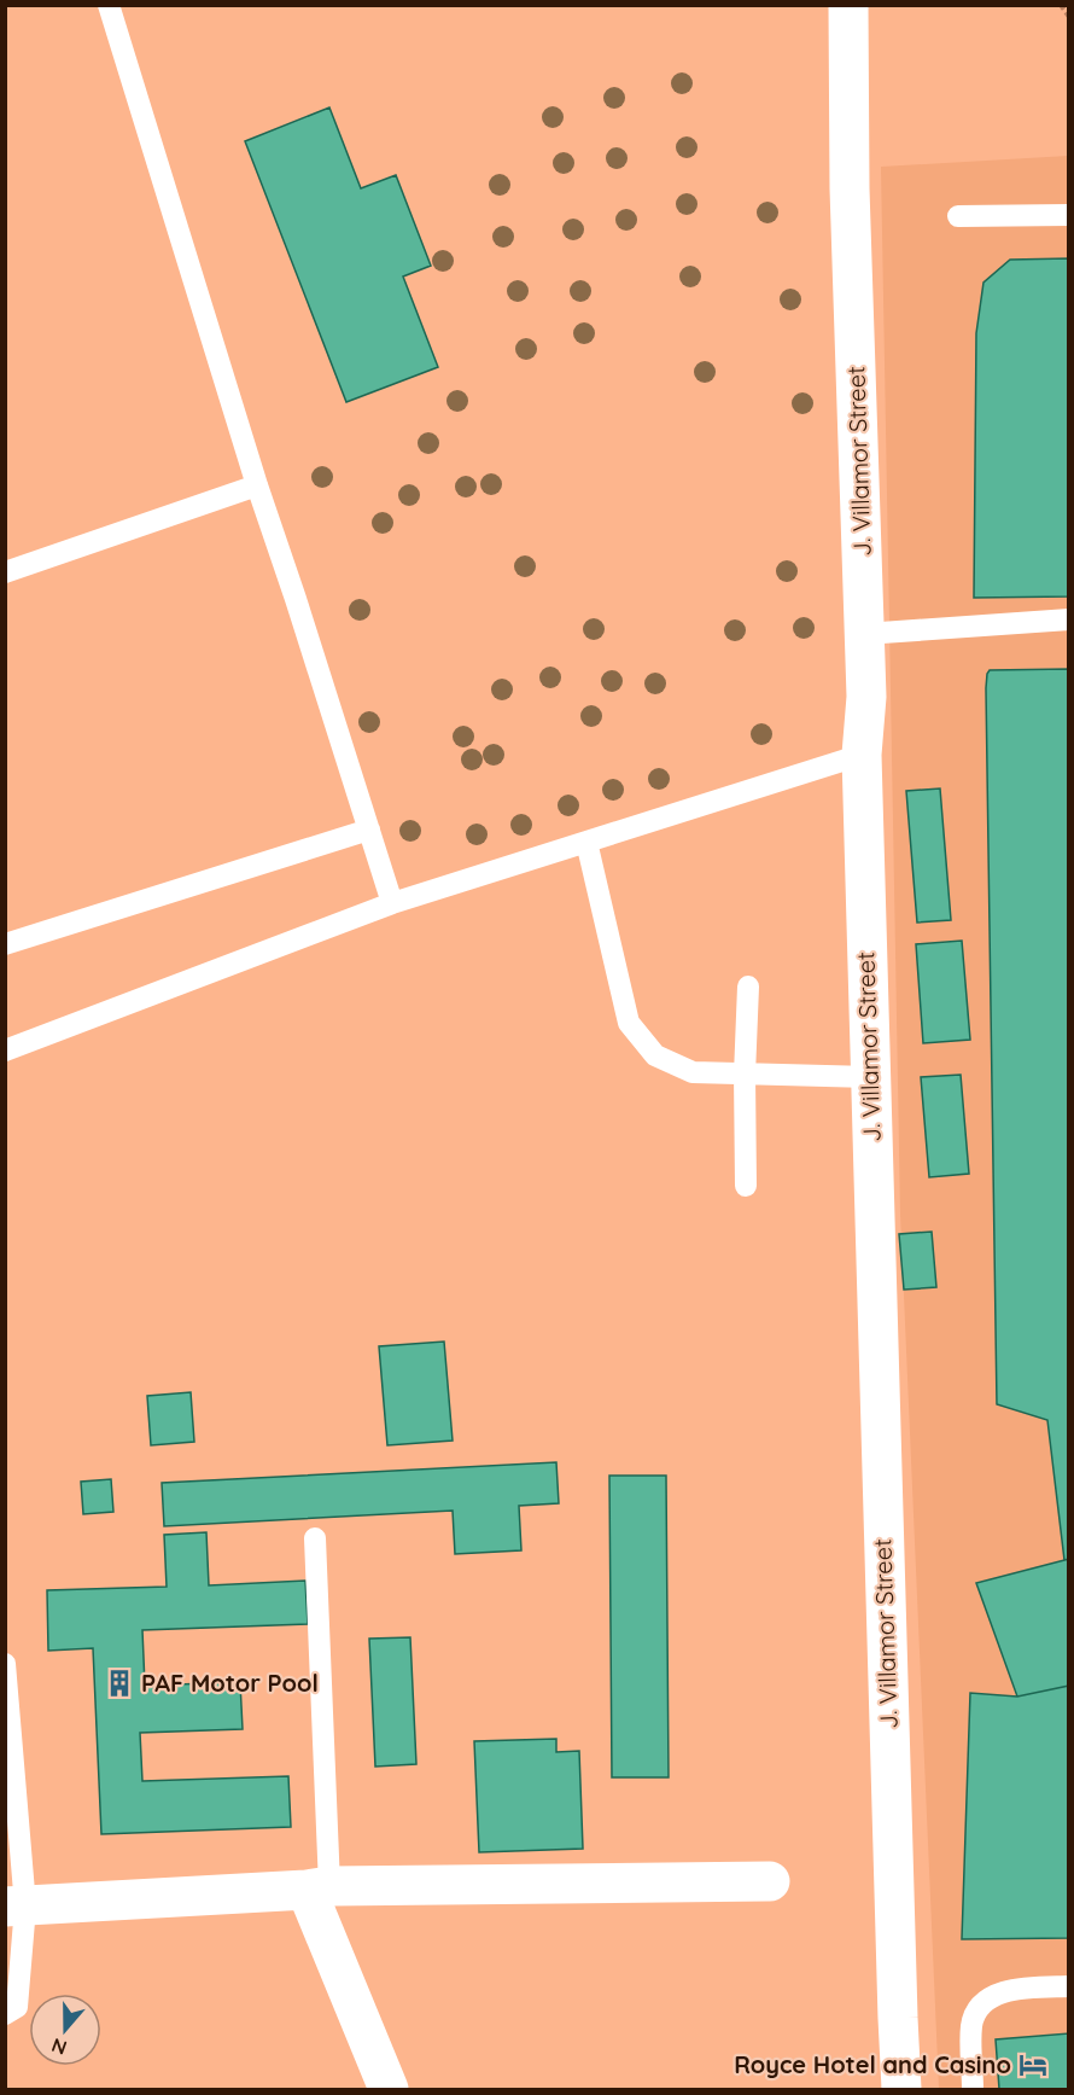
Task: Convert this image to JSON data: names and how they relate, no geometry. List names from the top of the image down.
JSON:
{
  "streets": {
    "street": ["J. Villamor Street"]
  },
  "places": {
    "building": ["PAF Motor Pool"],
    "hotel": ["Royce Hotel and Casino"]
  },
  "north": "bottom"
}
